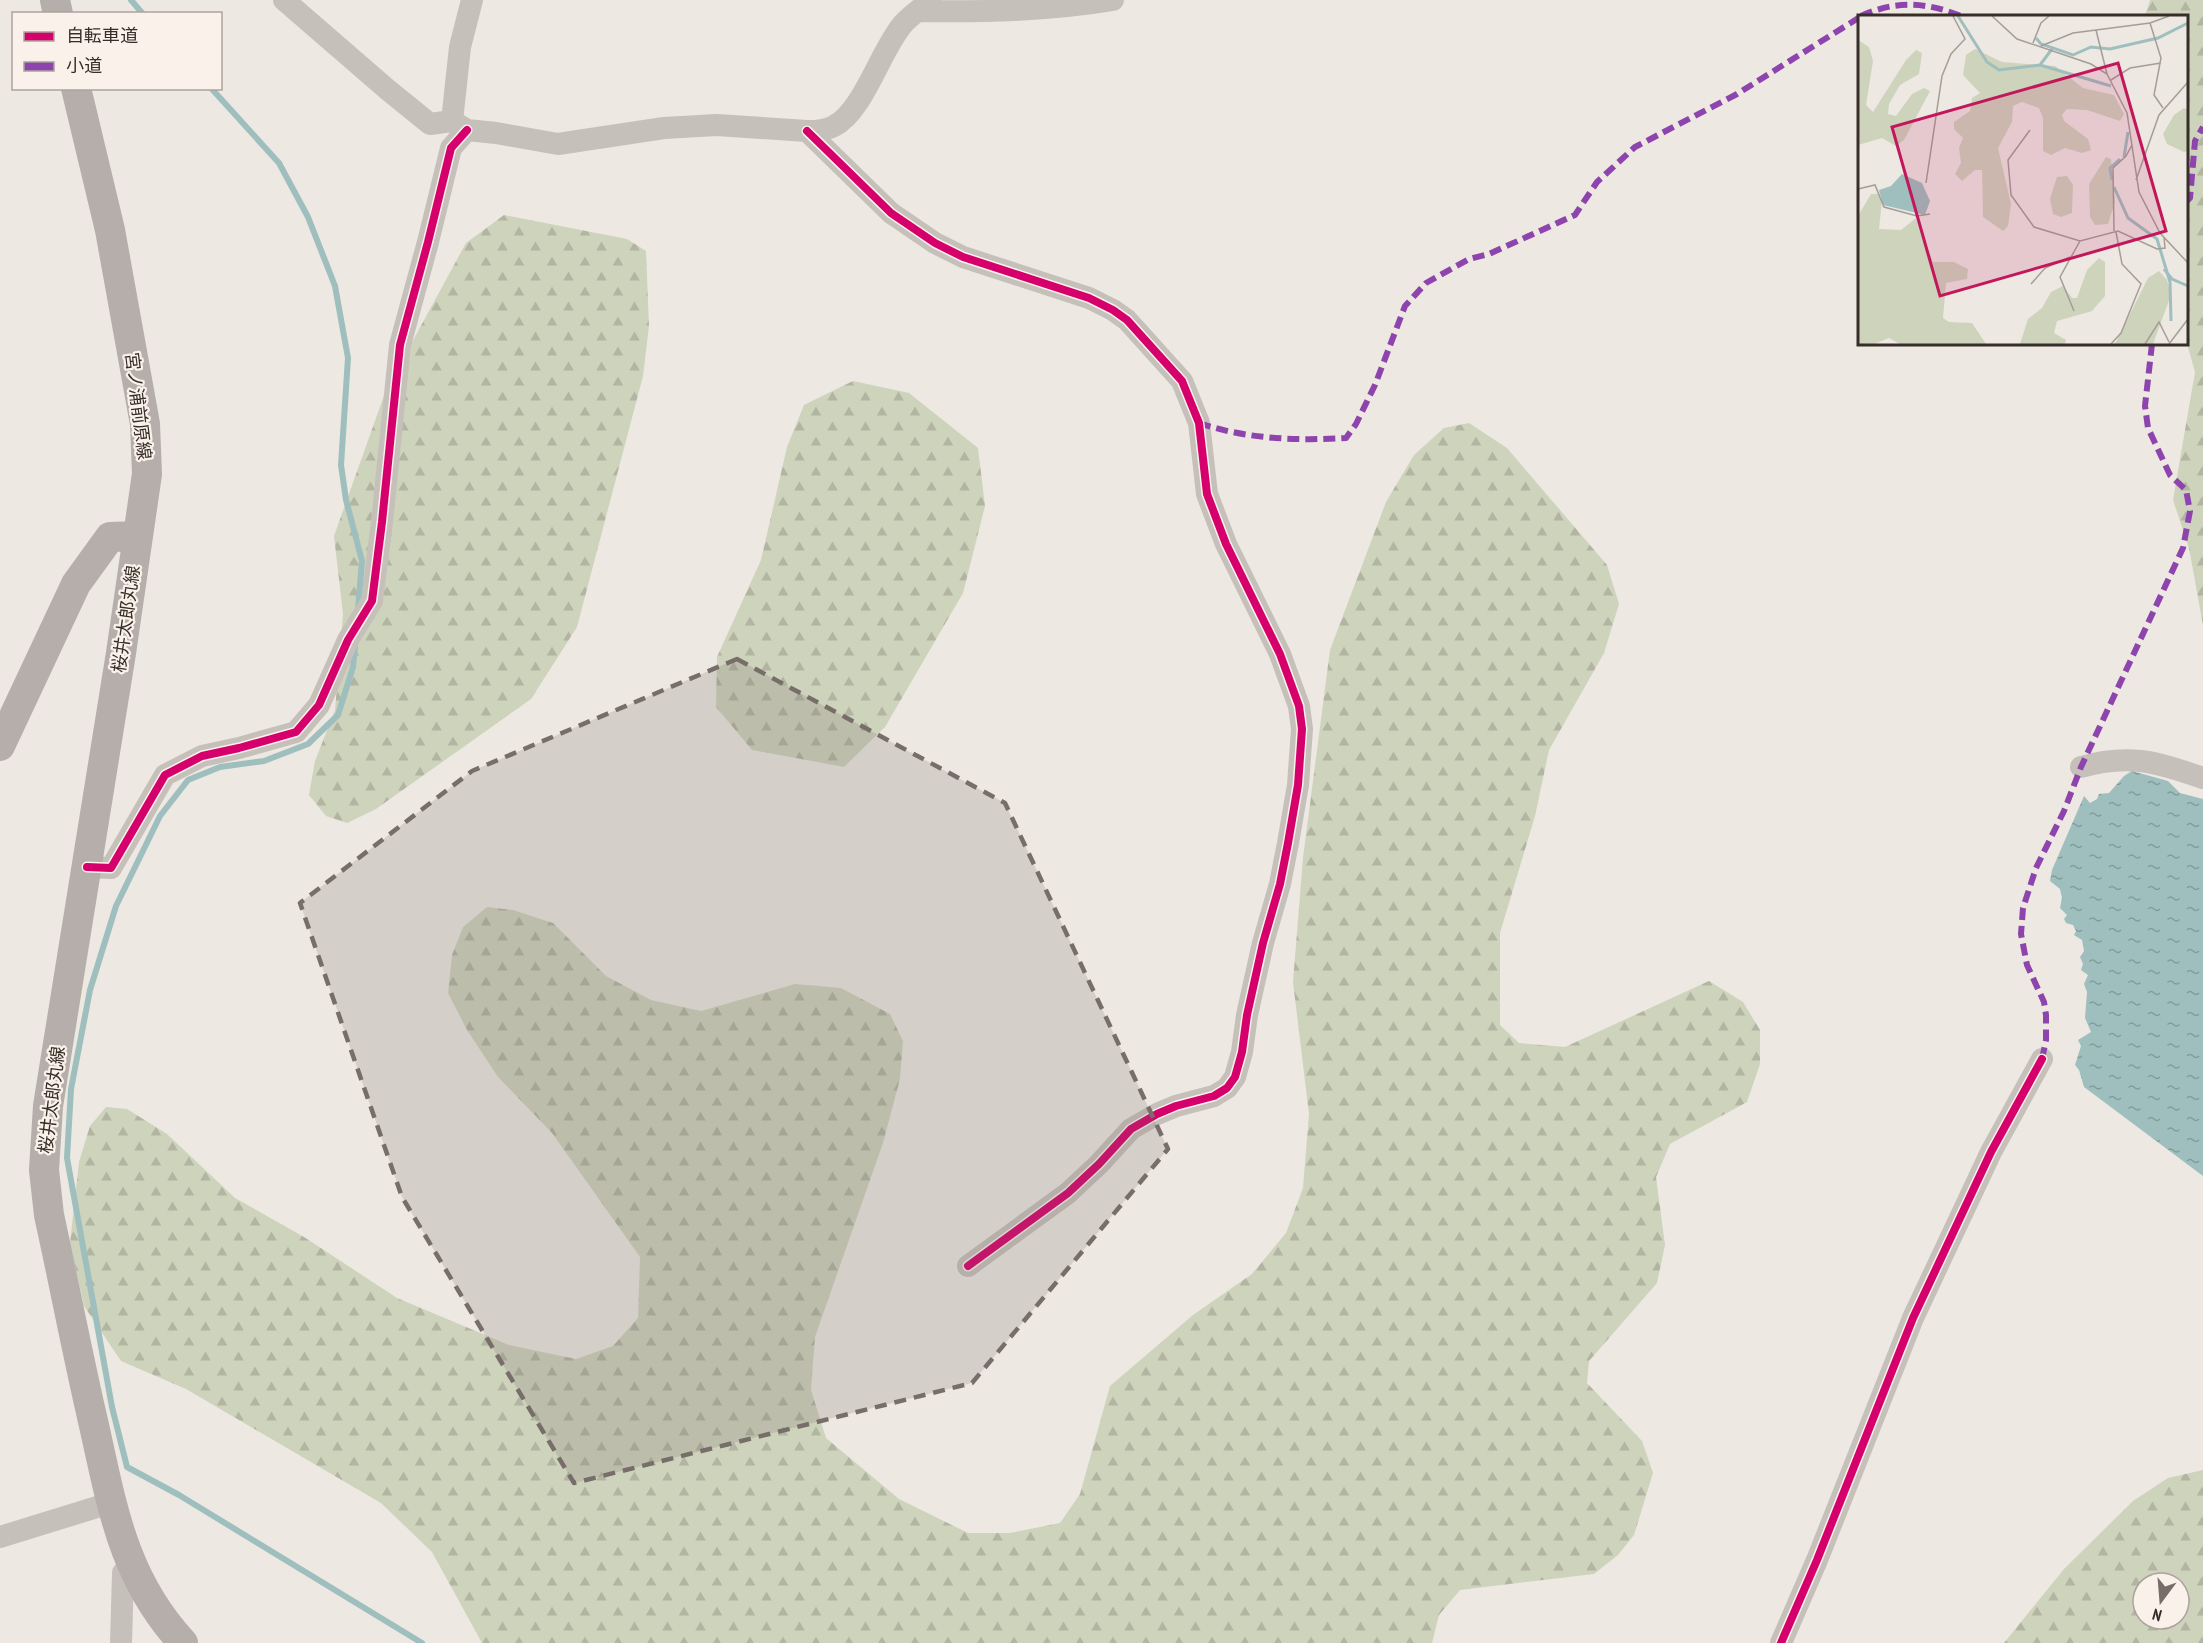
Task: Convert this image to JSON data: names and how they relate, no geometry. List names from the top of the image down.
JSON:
{
  "streets": {
    "main road": ["宮ノ浦前原線", "桜井太郎丸線"]
  },
  "crossings": [
    ["宮ノ浦前原線", "桜井太郎丸線"]
  ],
  "legend": ["自転車道", "小道"],
  "north": "bottom"
}
